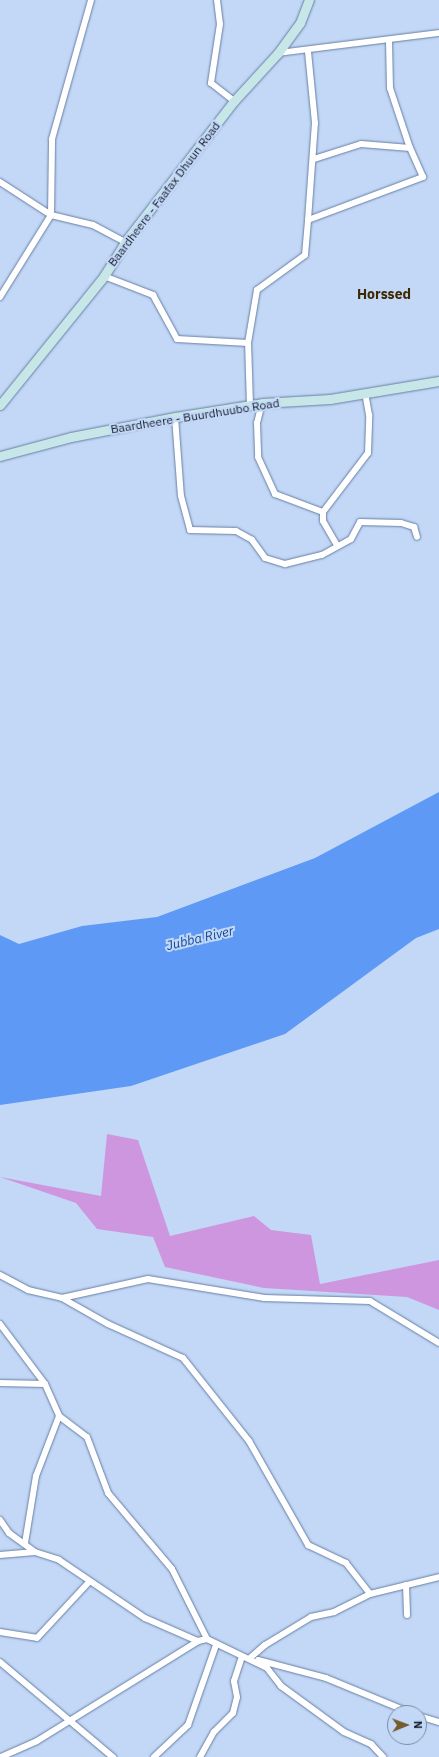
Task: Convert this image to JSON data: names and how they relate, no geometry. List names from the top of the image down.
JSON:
{
  "streets": {
    "main road": ["Baardheere - Faafax Dhuun Road", "Baardheere - Buurdhuubo Road"]
  },
  "districts": ["Horssed"],
  "water": ["Jubba River"],
  "north": "right"
}
